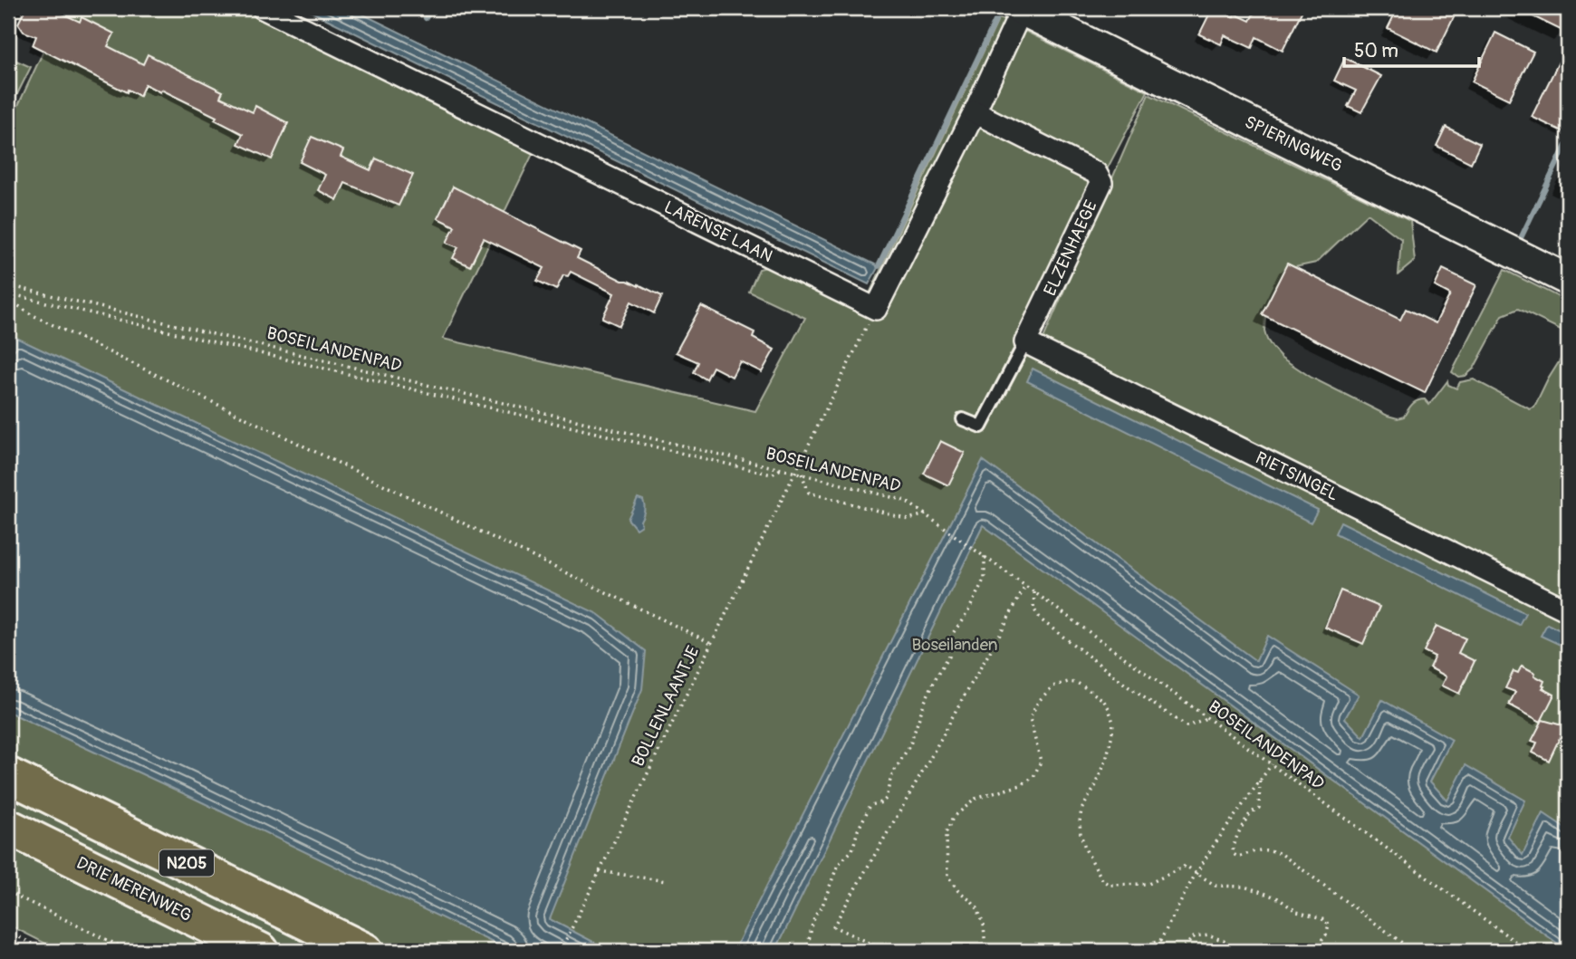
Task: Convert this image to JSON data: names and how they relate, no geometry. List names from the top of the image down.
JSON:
{
  "streets": {
    "highway": ["N205", "DRIE MERENWEG"],
    "street": [
      "SPIERINGWEG",
      "LARENSE LAAN",
      "ELZENHAEGE",
      "RIETSINGEL"
    ],
    "path": ["BOSEILANDENPAD", "BOLLENLAANTJE"]
  },
  "crossings": [
    ["LARENSE LAAN", "BOLLENLAANTJE"],
    ["ELZENHAEGE", "RIETSINGEL"],
    ["BOSEILANDENPAD", "BOLLENLAANTJE"]
  ],
  "parks": ["Boseilanden"],
  "scale_bar": "50 m"
}
